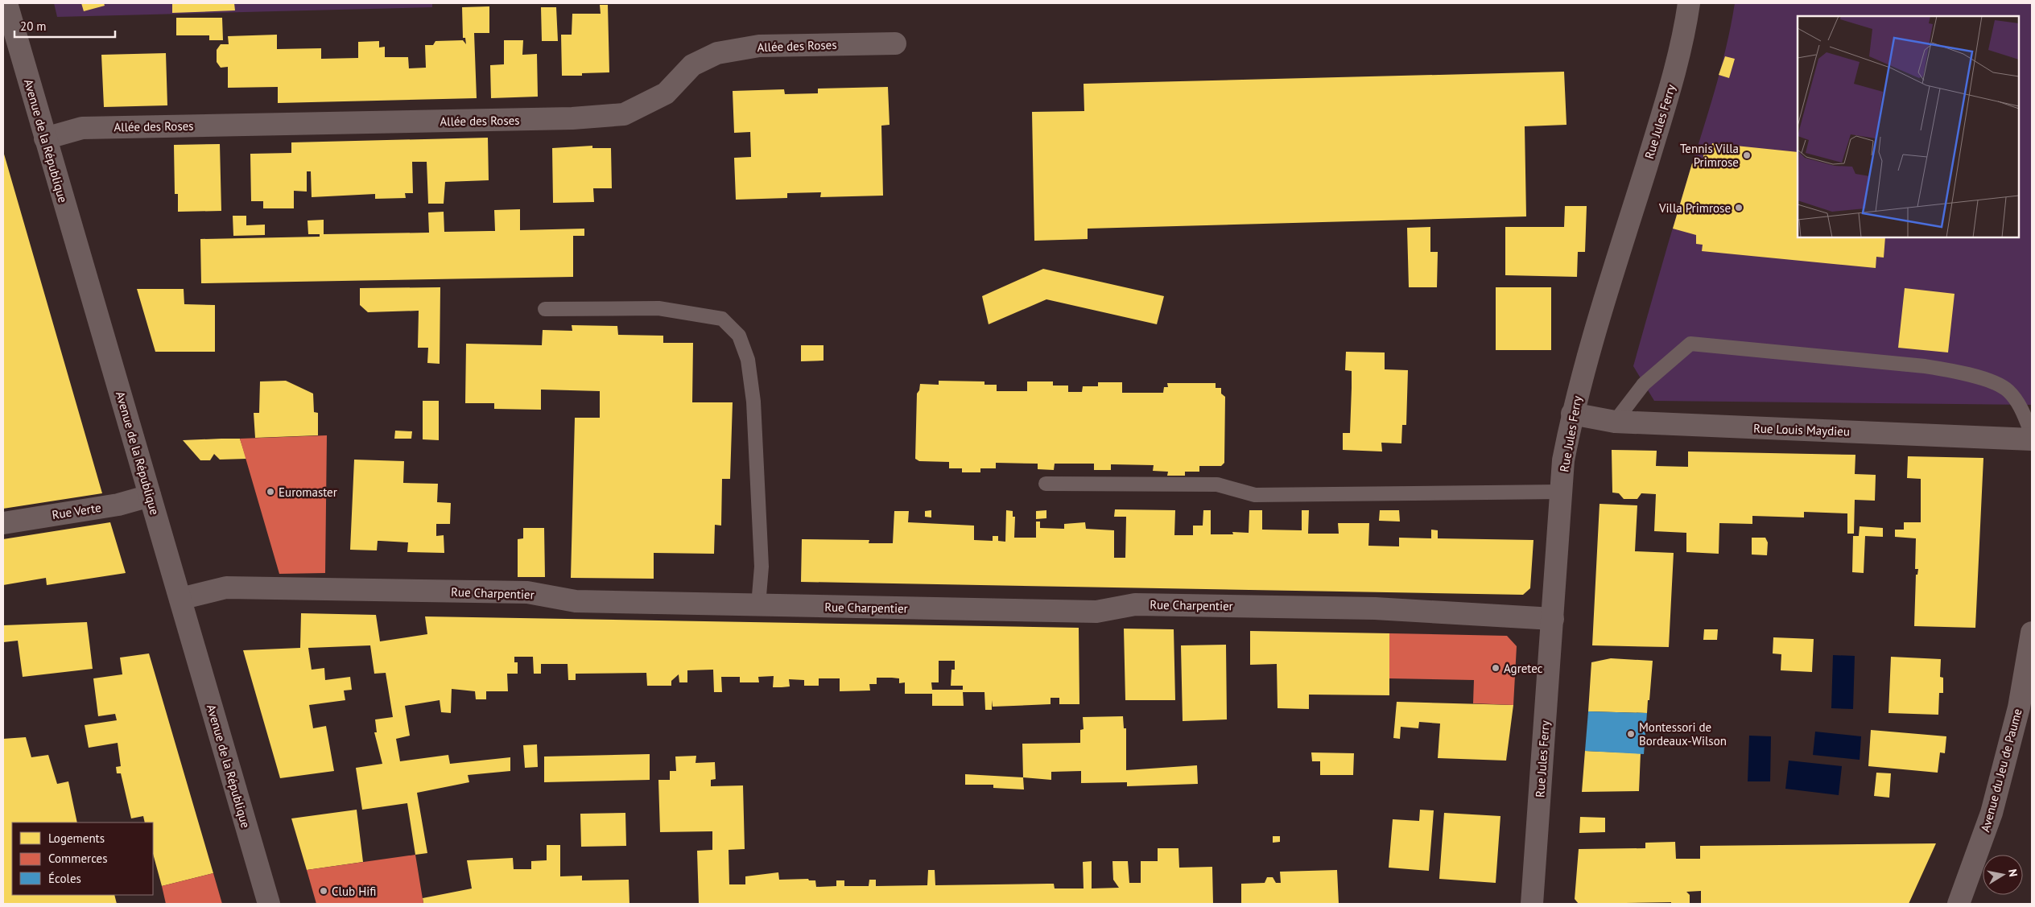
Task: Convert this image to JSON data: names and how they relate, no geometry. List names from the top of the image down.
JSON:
{
  "streets": {
    "street": [
      "Allée des Roses",
      "Rue Jules Ferry",
      "Avenue de la République",
      "Rue Louis Maydieu",
      "Rue Verte",
      "Rue Charpentier",
      "Avenue du Jeu de Paume"
    ]
  },
  "crossings": [
    ["Allée des Roses", "Avenue de la République"],
    ["Rue Jules Ferry", "Rue Louis Maydieu"],
    ["Rue Jules Ferry", "Rue Charpentier"],
    ["Avenue de la République", "Rue Verte"],
    ["Avenue de la République", "Rue Charpentier"]
  ],
  "places": [
    "Tennis Villa Primrose",
    "Villa Primrose",
    "Euromaster",
    "Agretec",
    "Montessori de Bordeaux-Wilson",
    "Club Hifi"
  ],
  "legend": ["Logements", "Commerces", "Écoles"],
  "scale_bar": "20 m",
  "north": "right"
}
